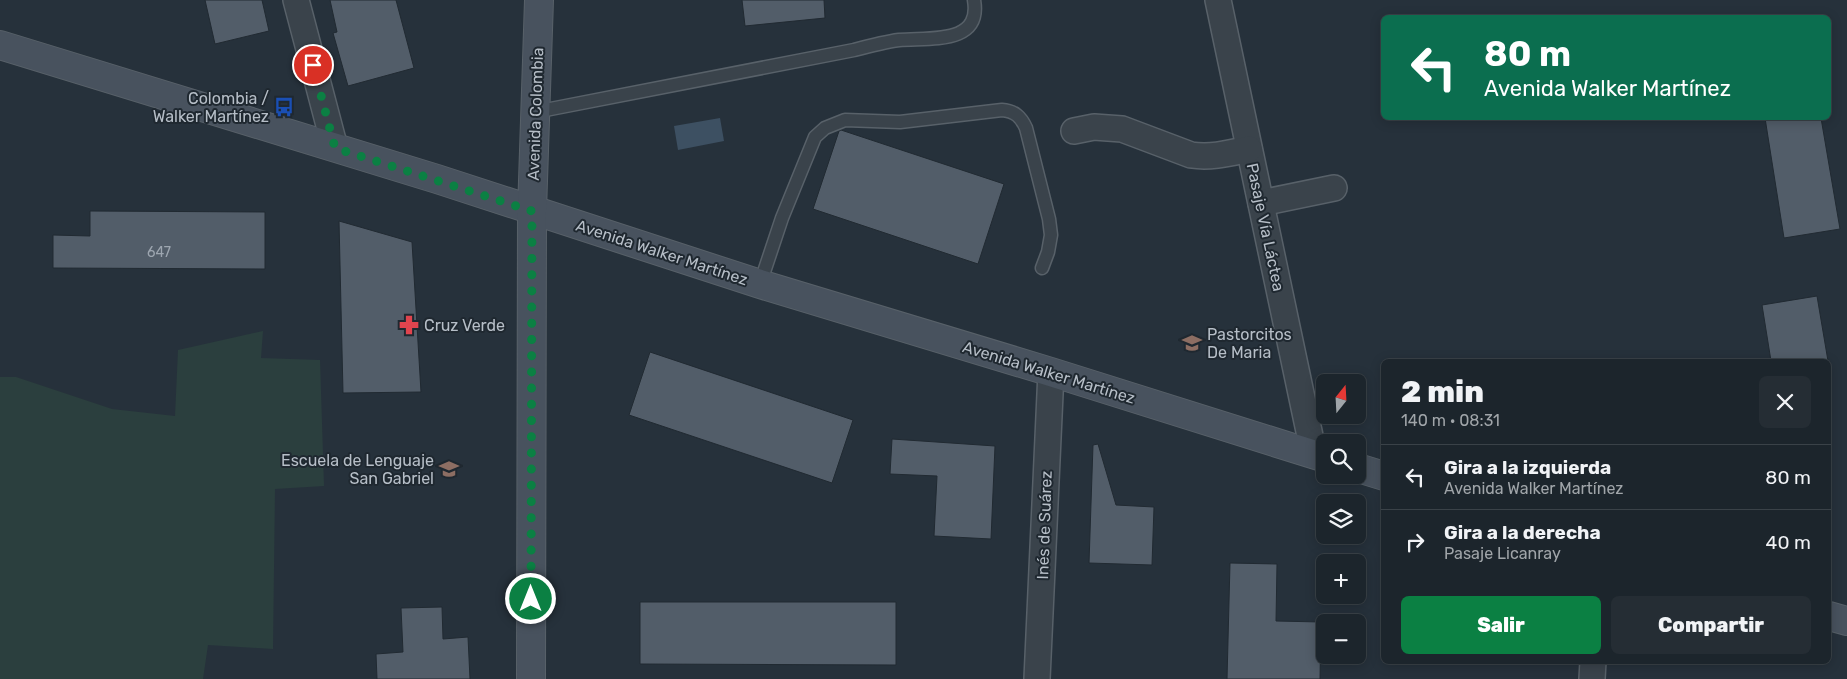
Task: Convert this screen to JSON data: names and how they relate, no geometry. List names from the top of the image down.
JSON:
{
  "streets": {
    "main road": ["Avenida Colombia", "Avenida Walker Martínez"],
    "street": ["Pasaje Vía Láctea", "Inés de Suárez"]
  },
  "crossings": [
    ["Avenida Colombia", "Avenida Walker Martínez"],
    ["Avenida Walker Martínez", "Inés de Suárez"]
  ],
  "places": {
    "bus stop": ["Colombia / Walker Martínez"],
    "pharmacy": ["Cruz Verde"],
    "school or university": ["Pastorcitos De Maria", "Escuela de Lenguaje San Gabriel"]
  },
  "house_numbers": ["647"],
  "north": "top",
  "page": {
    "turn": ["80 m", "Avenida Walker Martínez"],
    "heading": ["2 min", "140 m · 08:31"],
    "map_buttons": ["+", "−"],
    "list": [
      {
        "name": "Gira a la izquierda",
        "note": "Avenida Walker Martínez",
        "value": "80 m"
      },
      {
        "name": "Gira a la derecha",
        "note": "Pasaje Licanray",
        "value": "40 m"
      }
    ],
    "buttons": ["Salir", "Compartir"]
  }
}
